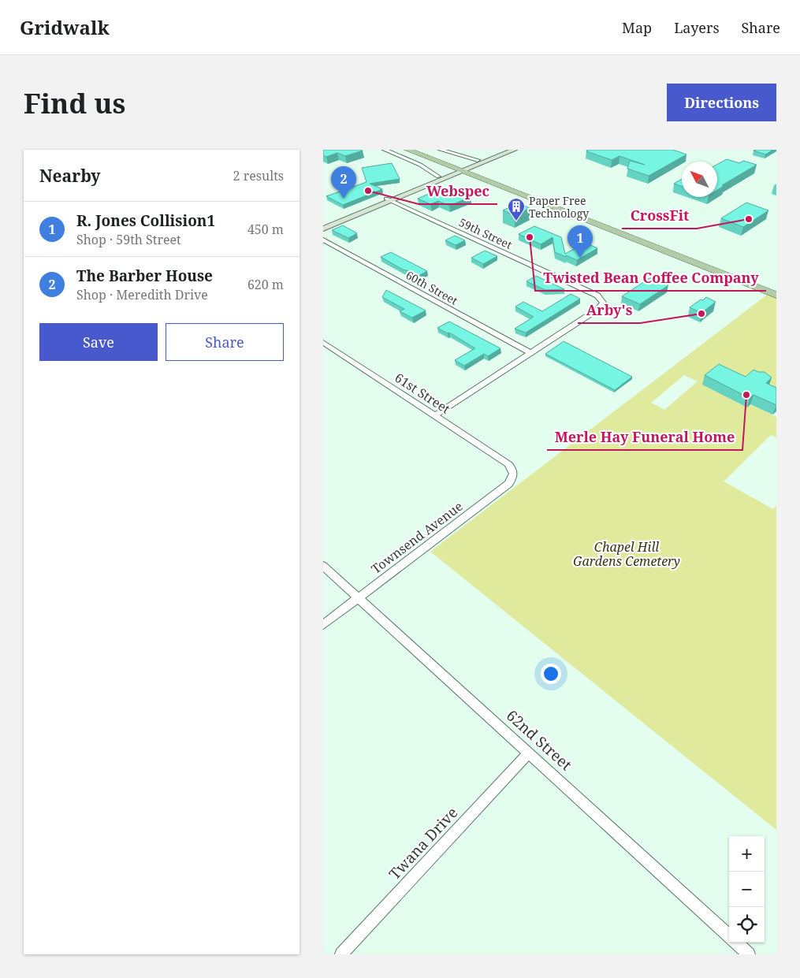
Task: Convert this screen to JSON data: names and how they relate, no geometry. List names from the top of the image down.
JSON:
{
  "streets": {
    "street": [
      "59th Street",
      "60th Street",
      "61st Street",
      "Townsend Avenue",
      "62nd Street",
      "Twana Drive"
    ]
  },
  "crossings": [
    ["59th Street", "60th Street"],
    ["61st Street", "Townsend Avenue"],
    ["Townsend Avenue", "62nd Street"],
    ["62nd Street", "Twana Drive"]
  ],
  "parks": ["Chapel Hill Gardens Cemetery"],
  "places": {
    "other": [
      "Webspec",
      "CrossFit",
      "Twisted Bean Coffee Company",
      "Arby's",
      "Merle Hay Funeral Home"
    ],
    "building": ["Paper Free Technology"]
  },
  "north": "top left",
  "page": {
    "header": "Gridwalk",
    "nav": ["Map", "Layers", "Share"],
    "buttons": [
      "Directions",
      ["Save", "Share"]
    ],
    "title": "Find us",
    "heading": ["Nearby", "2 results"],
    "pins": ["2", "1"],
    "list": [
      {
        "mark": "1",
        "name": "R. Jones Collision1",
        "note": "Shop · 59th Street",
        "value": "450 m"
      },
      {
        "mark": "2",
        "name": "The Barber House",
        "note": "Shop · Meredith Drive",
        "value": "620 m"
      }
    ],
    "map_buttons": ["+", "−"]
  }
}
